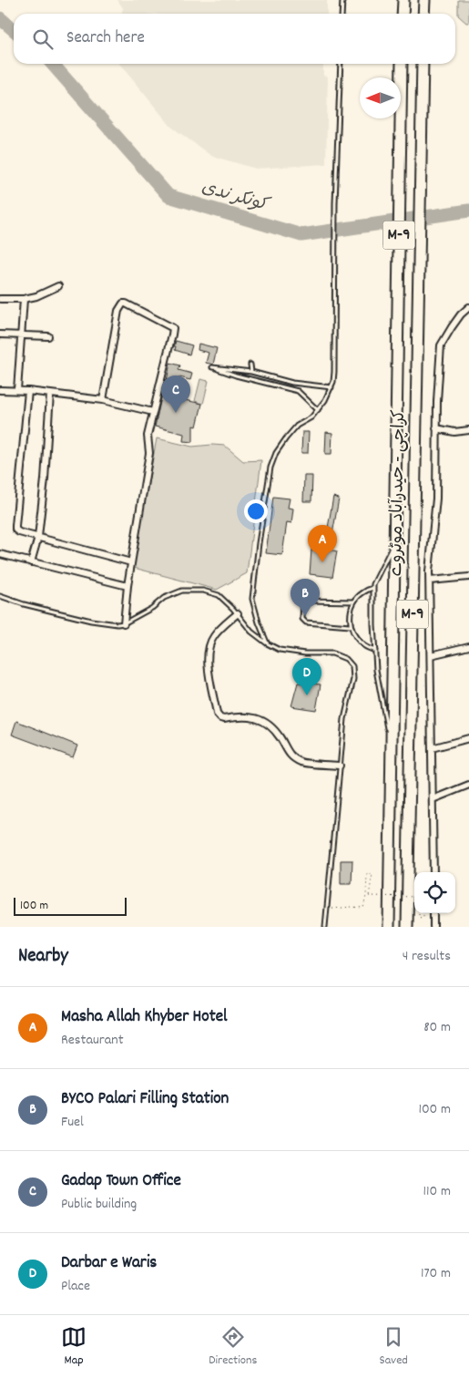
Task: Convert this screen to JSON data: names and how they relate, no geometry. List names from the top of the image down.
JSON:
{
  "streets": {
    "highway": ["M-9", "کراچی - حیدرآباد موٹروے"]
  },
  "water": ["کونکر ندی"],
  "scale_bar": "100 m",
  "north": "left",
  "page": {
    "search": "Search here",
    "pins": [
      "C",
      "A",
      "B",
      "D"
    ],
    "scale": "100 m",
    "heading": ["Nearby", "4 results"],
    "list": [
      {
        "mark": "A",
        "name": "Masha Allah Khyber Hotel",
        "note": "Restaurant",
        "value": "80 m"
      },
      {
        "mark": "B",
        "name": "BYCO Palari Filling Station",
        "note": "Fuel",
        "value": "100 m"
      },
      {
        "mark": "C",
        "name": "Gadap Town Office",
        "note": "Public building",
        "value": "110 m"
      },
      {
        "mark": "D",
        "name": "Darbar e Waris",
        "note": "Place",
        "value": "170 m"
      }
    ],
    "nav": ["Map", "Directions", "Saved"]
  }
}
